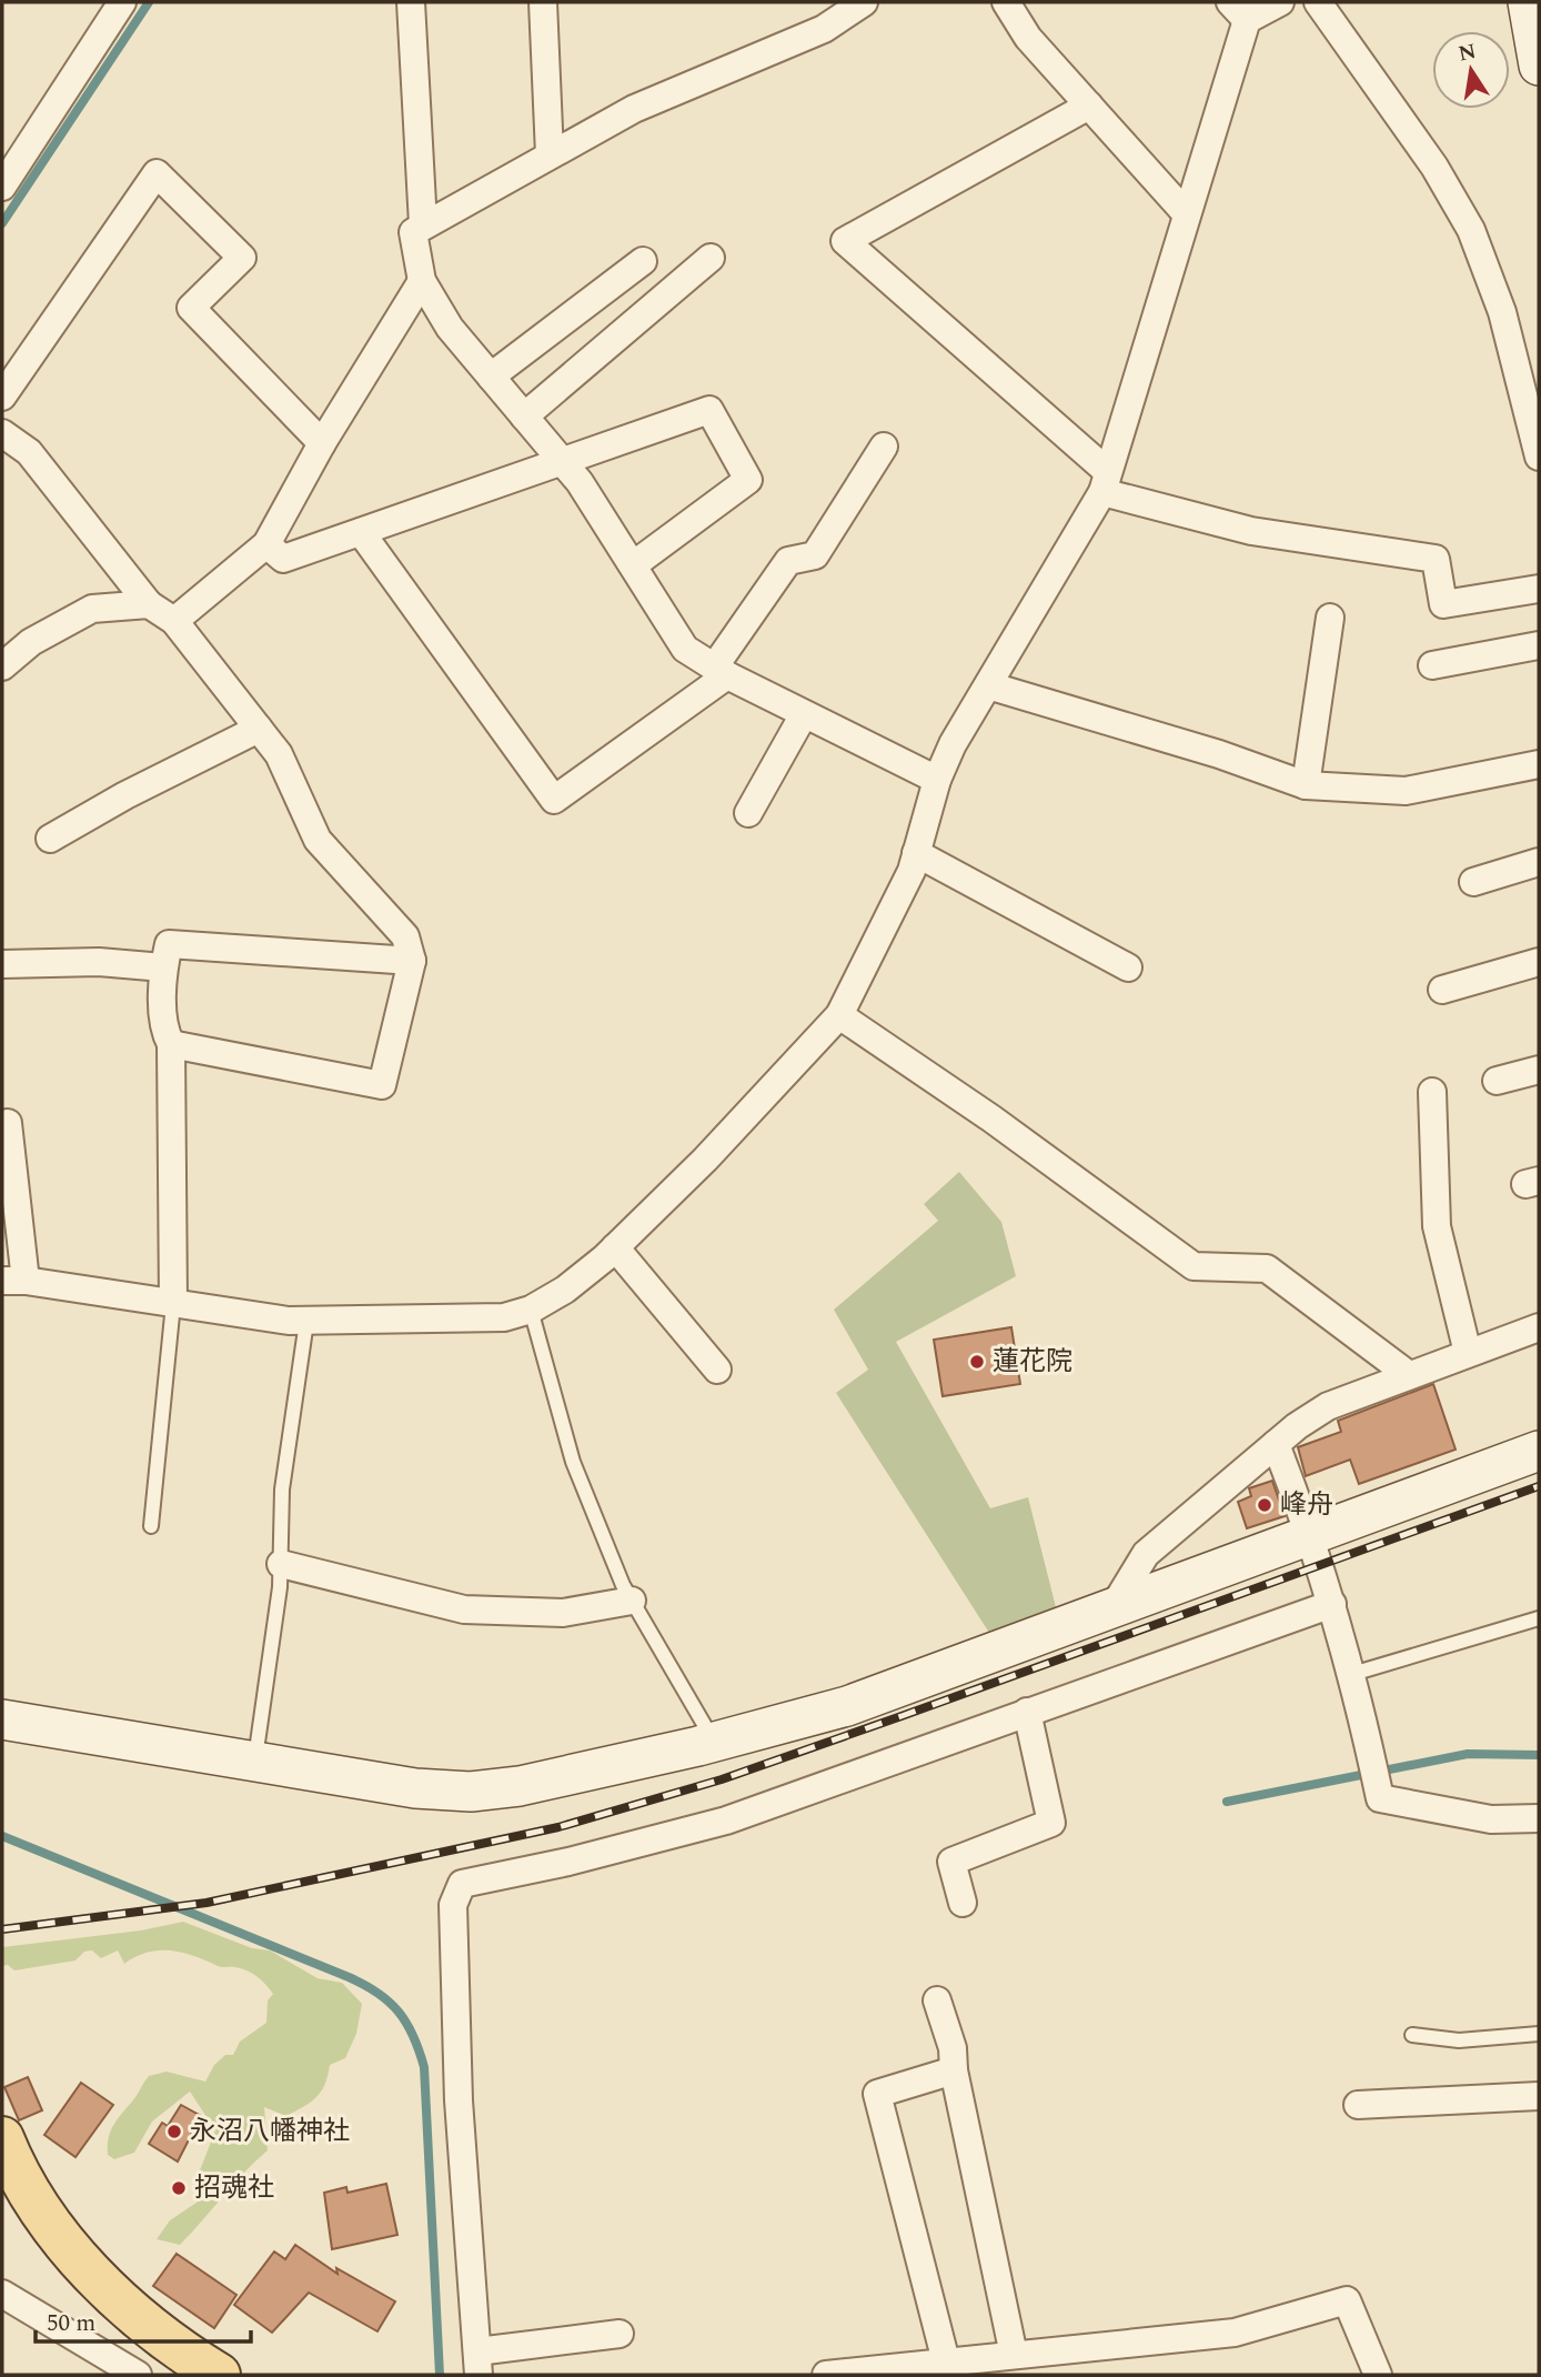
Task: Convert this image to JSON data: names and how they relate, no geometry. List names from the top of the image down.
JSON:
{
  "places": [
    "蓮花院",
    "峰舟",
    "永沼八幡神社",
    "招魂社"
  ],
  "scale_bar": "50 m",
  "north": "top"
}
